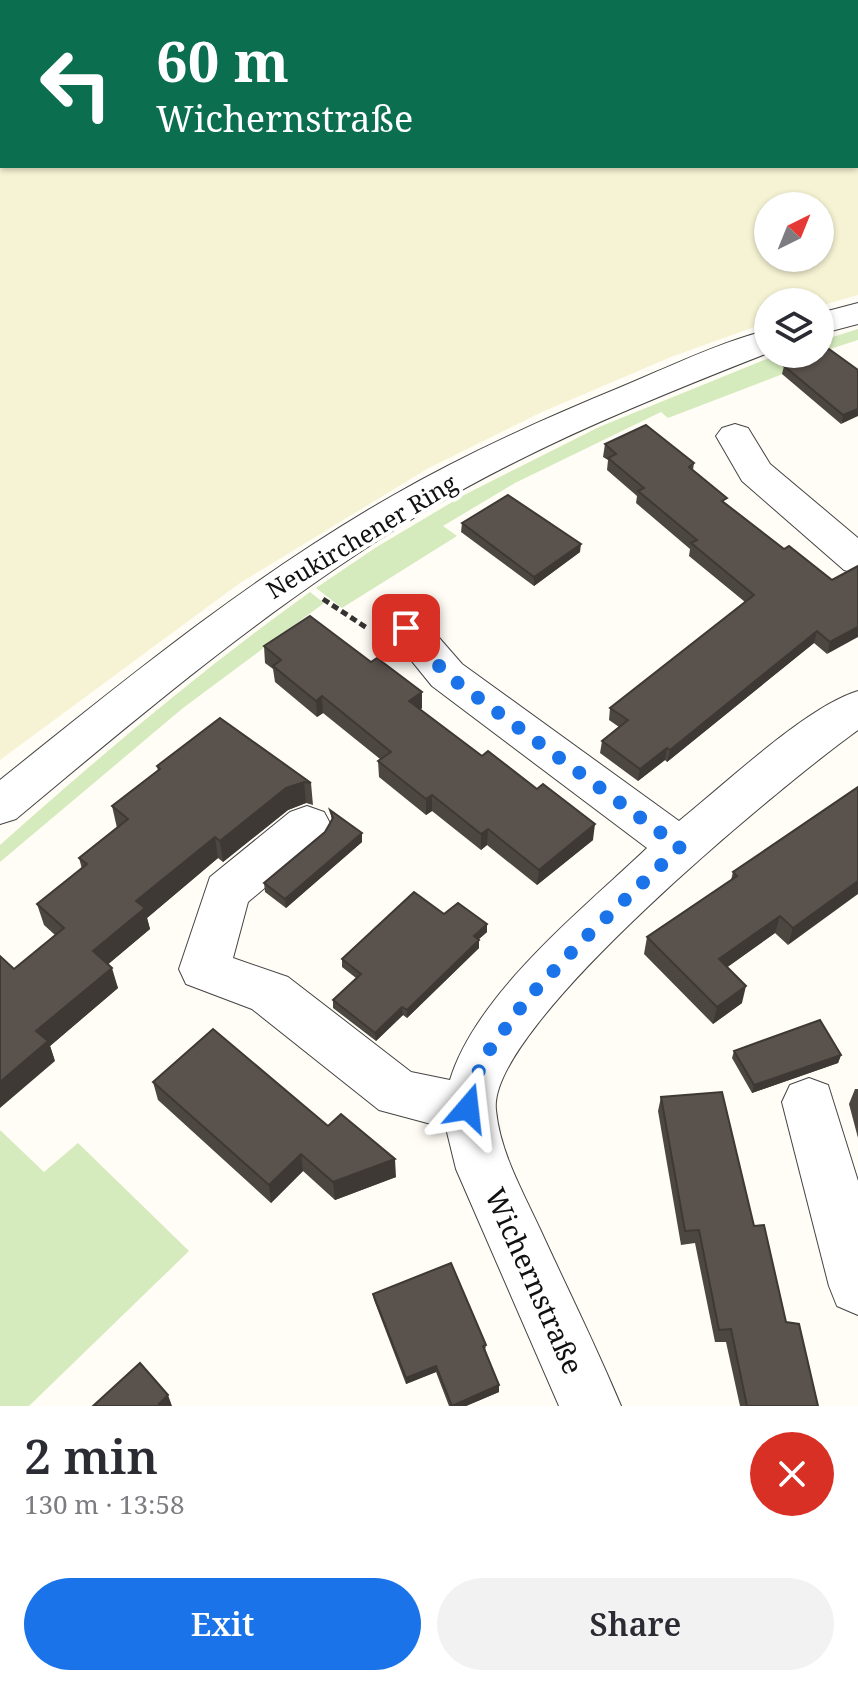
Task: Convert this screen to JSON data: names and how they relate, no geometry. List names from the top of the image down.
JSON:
{
  "streets": {
    "street": ["Neukirchener Ring", "Wichernstraße"]
  },
  "north": "top right",
  "page": {
    "turn": ["60 m", "Wichernstraße"],
    "heading": ["2 min", "130 m · 13:58"],
    "buttons": ["Exit", "Share"]
  }
}
